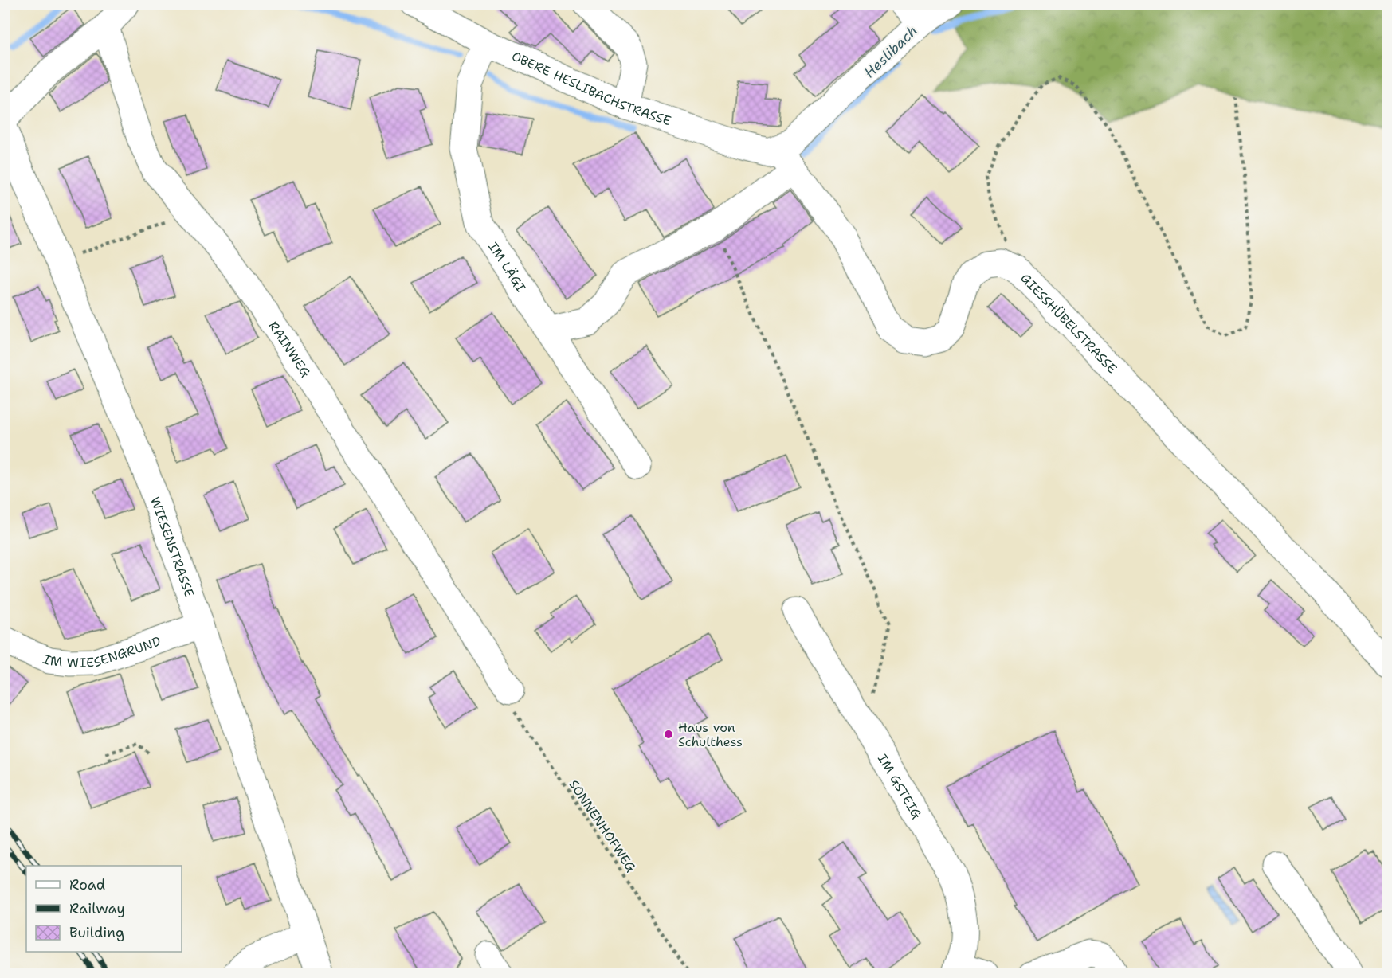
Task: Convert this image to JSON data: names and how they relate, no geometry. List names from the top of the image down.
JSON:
{
  "streets": {
    "street": [
      "OBERE HESLIBACHSTRASSE",
      "IM LÄGI",
      "GIESSHÜBELSTRASSE",
      "RAINWEG",
      "WIESENSTRASSE",
      "IM WIESENGRUND",
      "IM GSTEIG"
    ],
    "path": ["SONNENHOFWEG"]
  },
  "crossings": [
    ["OBERE HESLIBACHSTRASSE", "IM LÄGI"],
    ["OBERE HESLIBACHSTRASSE", "GIESSHÜBELSTRASSE"],
    ["RAINWEG", "SONNENHOFWEG"],
    ["WIESENSTRASSE", "IM WIESENGRUND"]
  ],
  "water": ["Heslibach"],
  "places": ["Haus von Schulthess"],
  "legend": ["Road", "Railway", "Building"]
}
